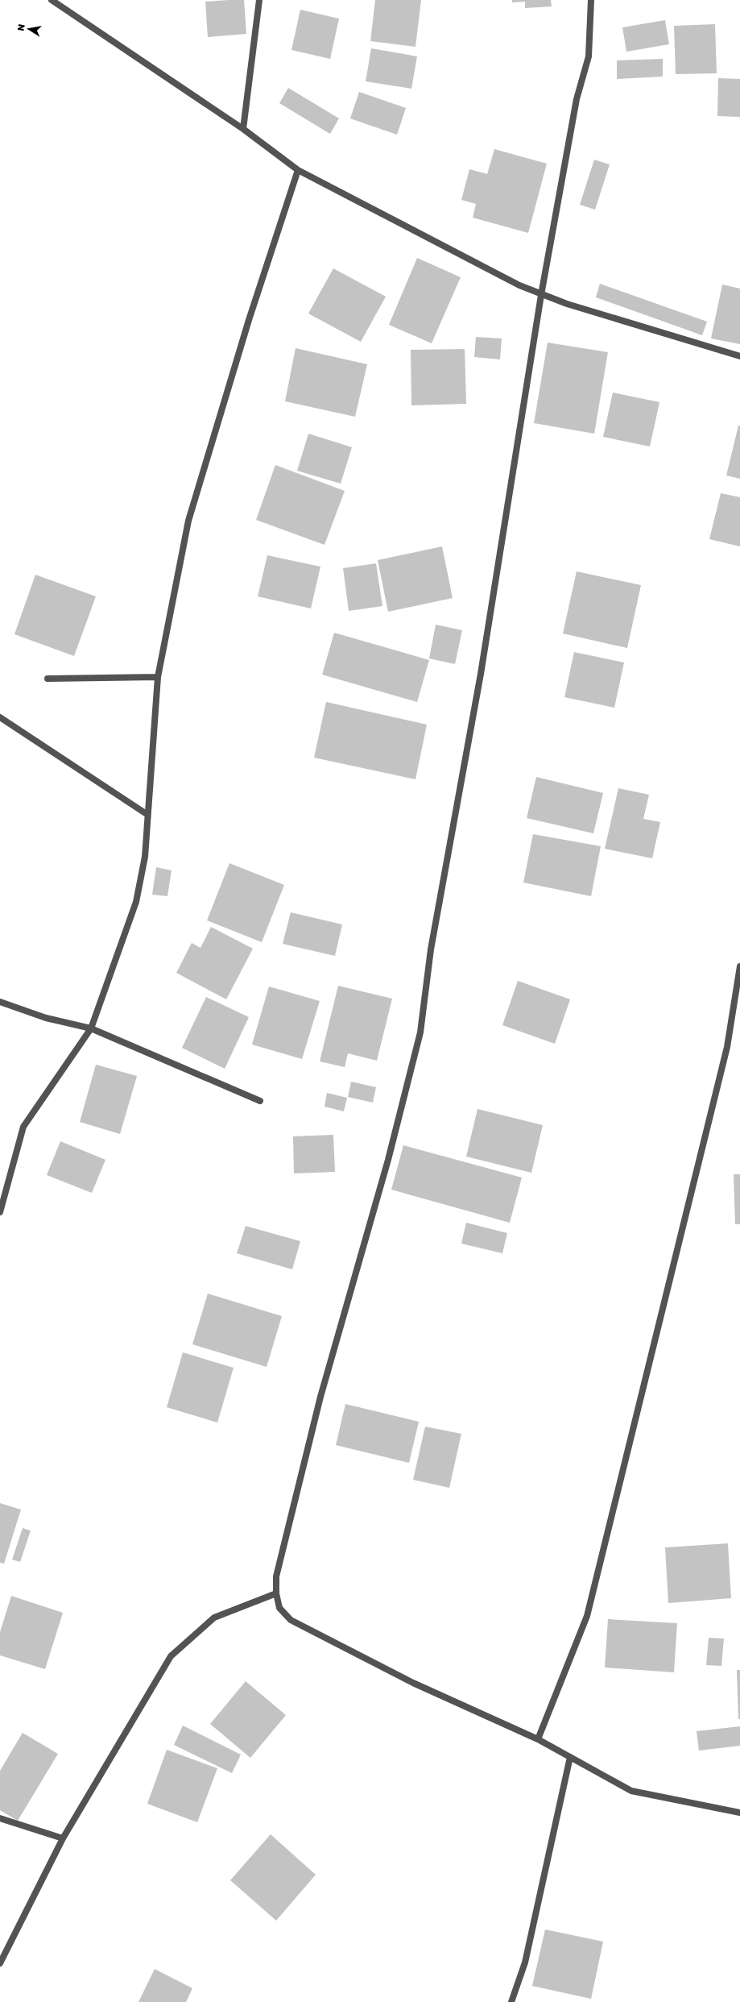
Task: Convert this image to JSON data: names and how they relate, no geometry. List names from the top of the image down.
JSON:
{
  "north": "left"
}
